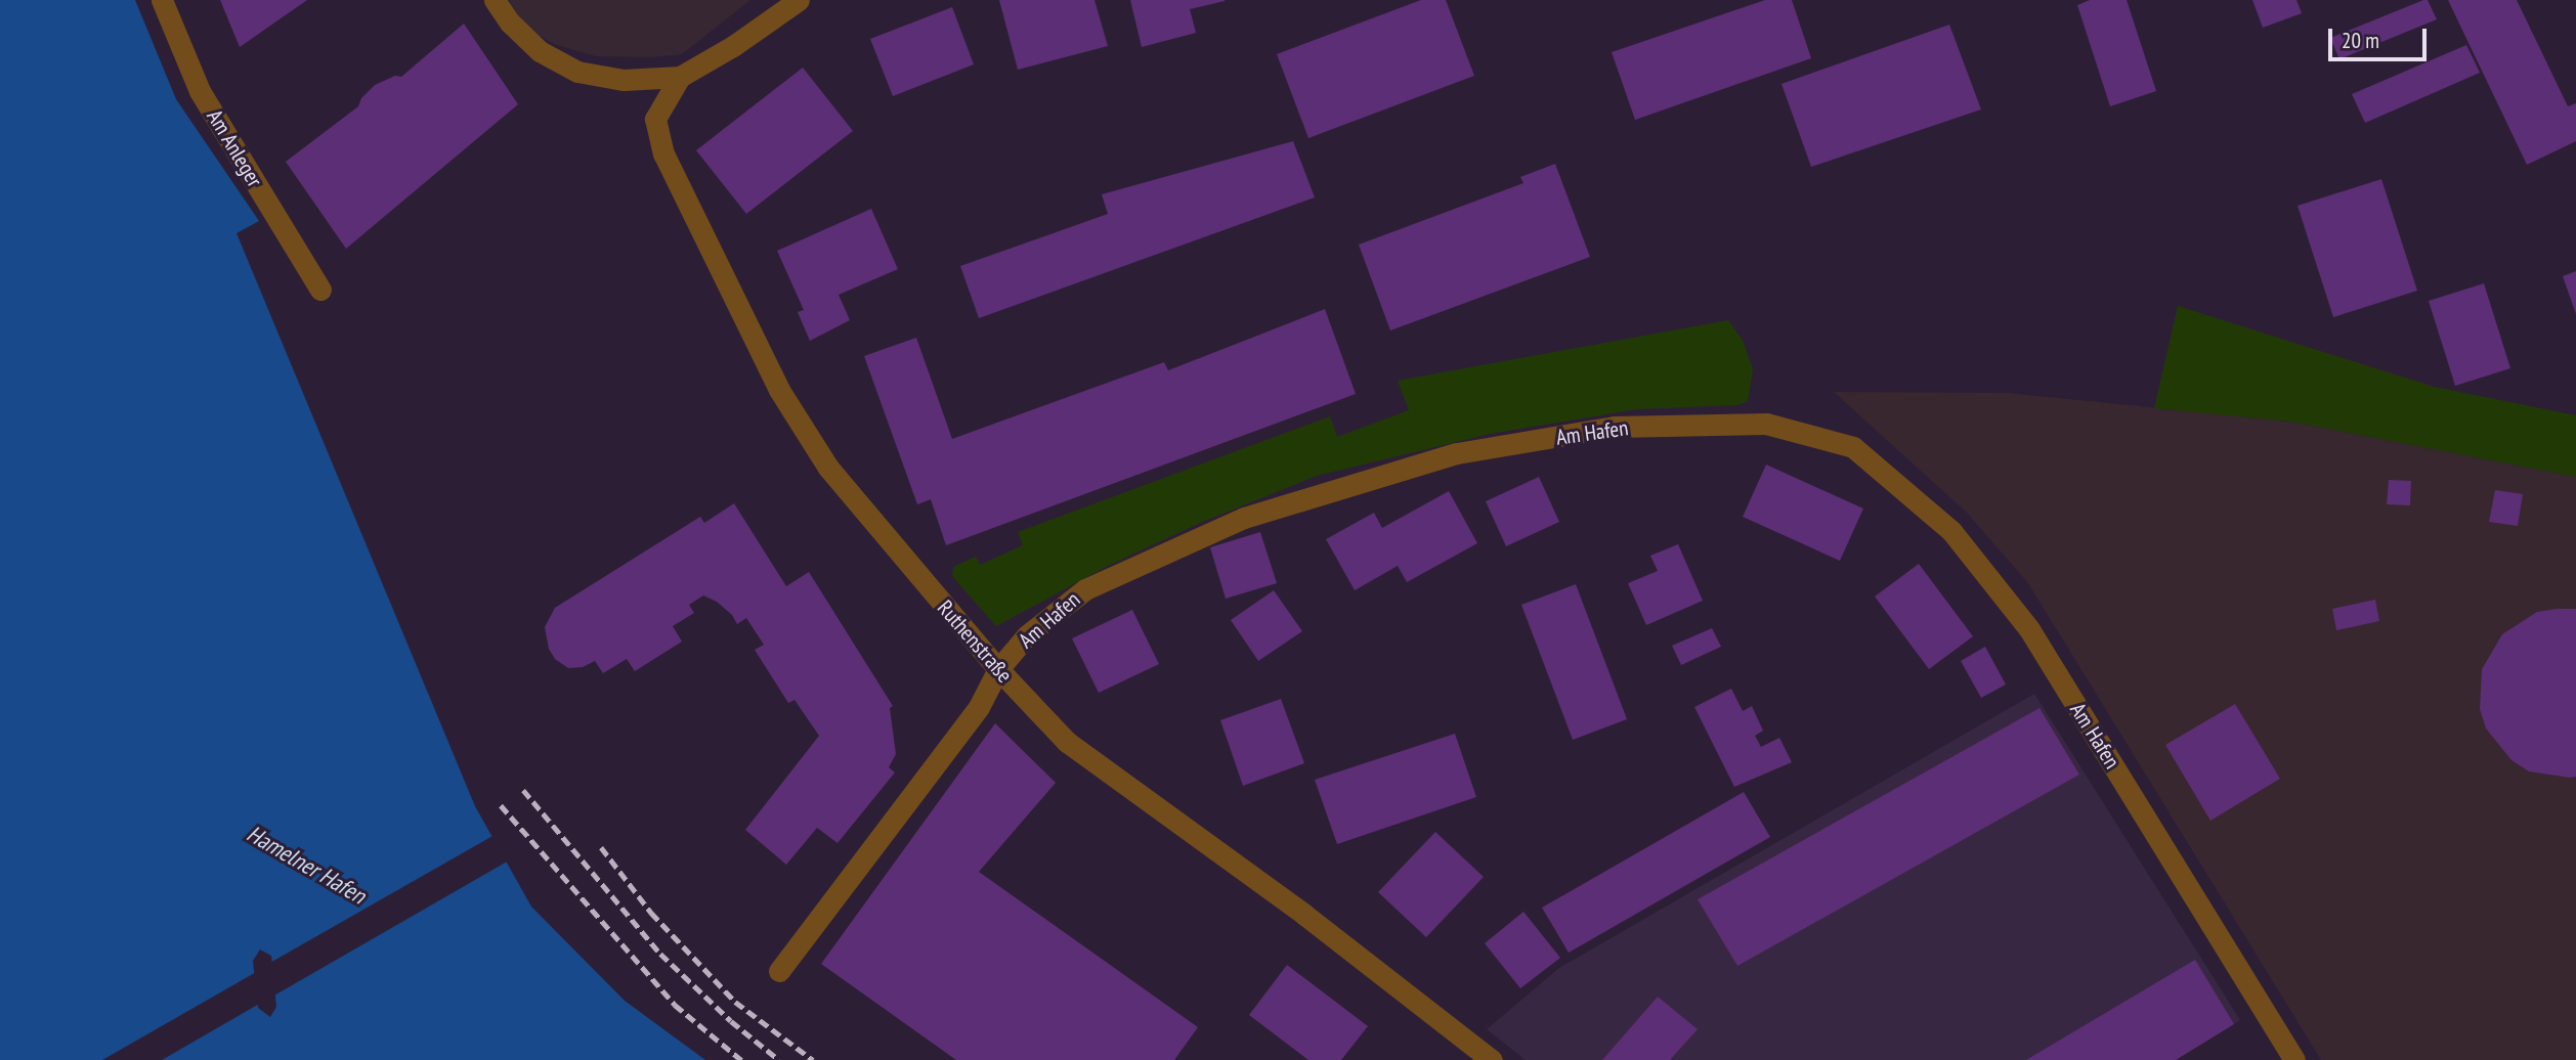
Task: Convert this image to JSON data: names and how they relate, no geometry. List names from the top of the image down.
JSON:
{
  "streets": {
    "street": ["Am Anleger", "Am Hafen", "Ruthenstraße"]
  },
  "crossings": [
    ["Am Hafen", "Ruthenstraße"]
  ],
  "water": ["Hamelner Hafen"],
  "scale_bar": "20 m"
}
